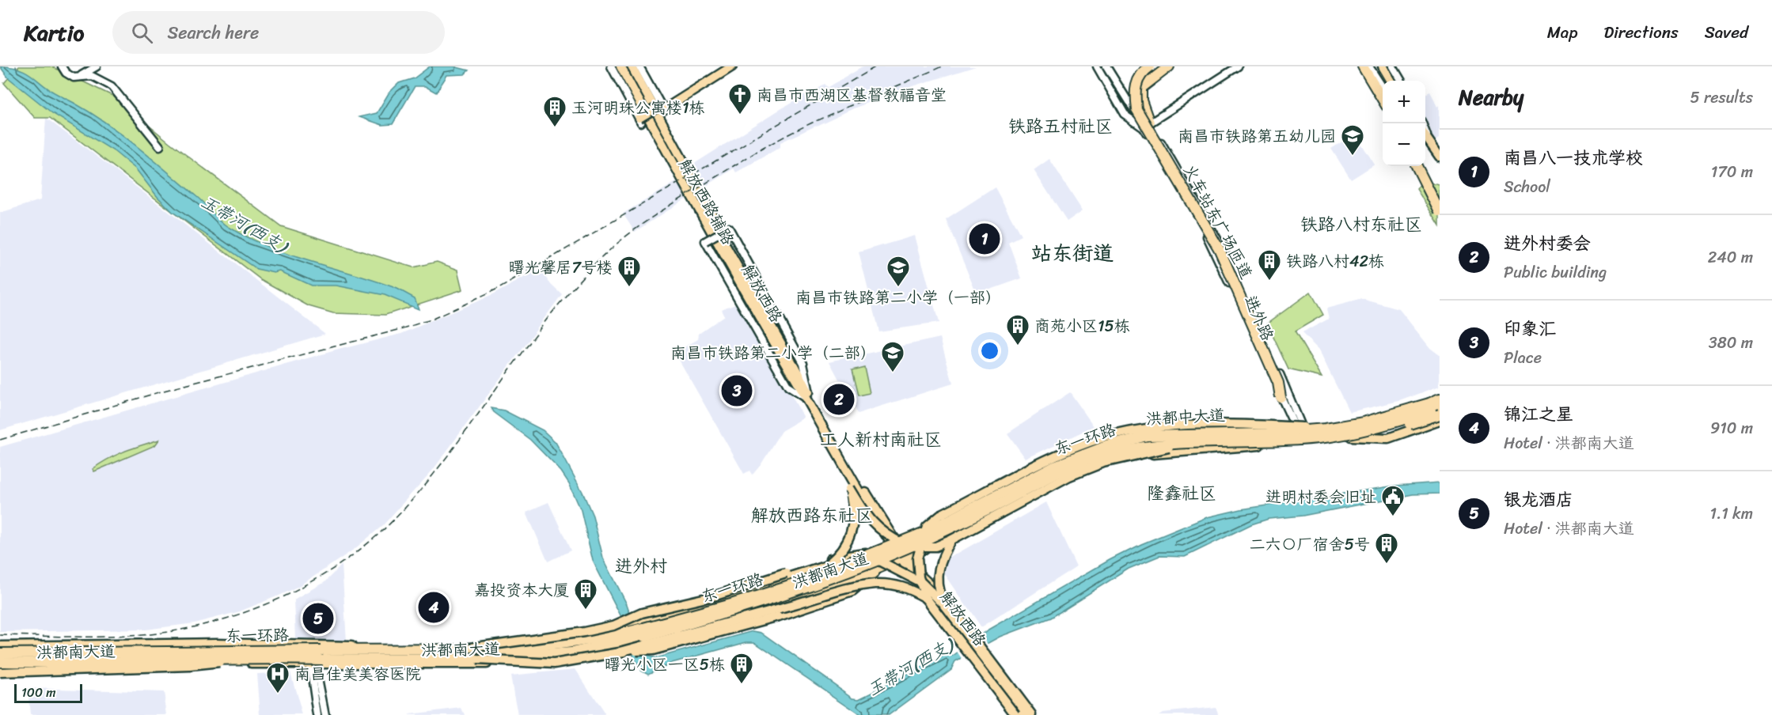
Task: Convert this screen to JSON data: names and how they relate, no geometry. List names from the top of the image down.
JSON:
{
  "streets": {
    "highway": ["火车站东广场匝道", "东一环路"],
    "main road": [
      "解放西路辅路",
      "解放西路",
      "洪都中大道",
      "洪都南大道"
    ],
    "street": ["进外路"]
  },
  "crossings": [
    ["解放西路辅路", "解放西路"],
    ["火车站东广场匝道", "进外路"],
    ["解放西路", "洪都中大道"],
    ["解放西路", "洪都南大道"],
    ["进外路", "洪都中大道"],
    ["洪都中大道", "洪都南大道"]
  ],
  "districts": [
    "铁路五村社区",
    "铁路八村东社区",
    "站东街道",
    "工人新村南社区",
    "隆鑫社区",
    "解放西路东社区",
    "进外村"
  ],
  "water": ["玉带河(西支)"],
  "places": {
    "church": ["南昌市西湖区基督教福音堂"],
    "building": [
      "玉河明珠公寓楼1栋",
      "铁路八村42栋",
      "曙光馨居7号楼",
      "商苑小区15栋",
      "二六〇厂宿舍5号",
      "嘉投资本大厦",
      "曙光小区一区5栋"
    ],
    "school or university": ["南昌市铁路第五幼儿园", "南昌市铁路第二小学（一部）", "南昌市铁路第二小学（二部）"],
    "public building": ["进明村委会旧址"],
    "hospital": ["南昌佳美美容医院"]
  },
  "scale_bar": "100 m",
  "page": {
    "header": "Kartio",
    "search": "Search here",
    "nav": ["Map", "Directions", "Saved"],
    "heading": ["Nearby", "5 results"],
    "map_buttons": ["+", "−"],
    "list": [
      {
        "mark": "1",
        "name": "南昌八一技术学校",
        "note": "School",
        "value": "170 m"
      },
      {
        "mark": "2",
        "name": "进外村委会",
        "note": "Public building",
        "value": "240 m"
      },
      {
        "mark": "3",
        "name": "印象汇",
        "note": "Place",
        "value": "380 m"
      },
      {
        "mark": "4",
        "name": "锦江之星",
        "note": "Hotel · 洪都南大道",
        "value": "910 m"
      },
      {
        "mark": "5",
        "name": "银龙酒店",
        "note": "Hotel · 洪都南大道",
        "value": "1.1 km"
      }
    ],
    "pins": [
      "1",
      "3",
      "2",
      "4",
      "5"
    ],
    "scale": "100 m"
  }
}
